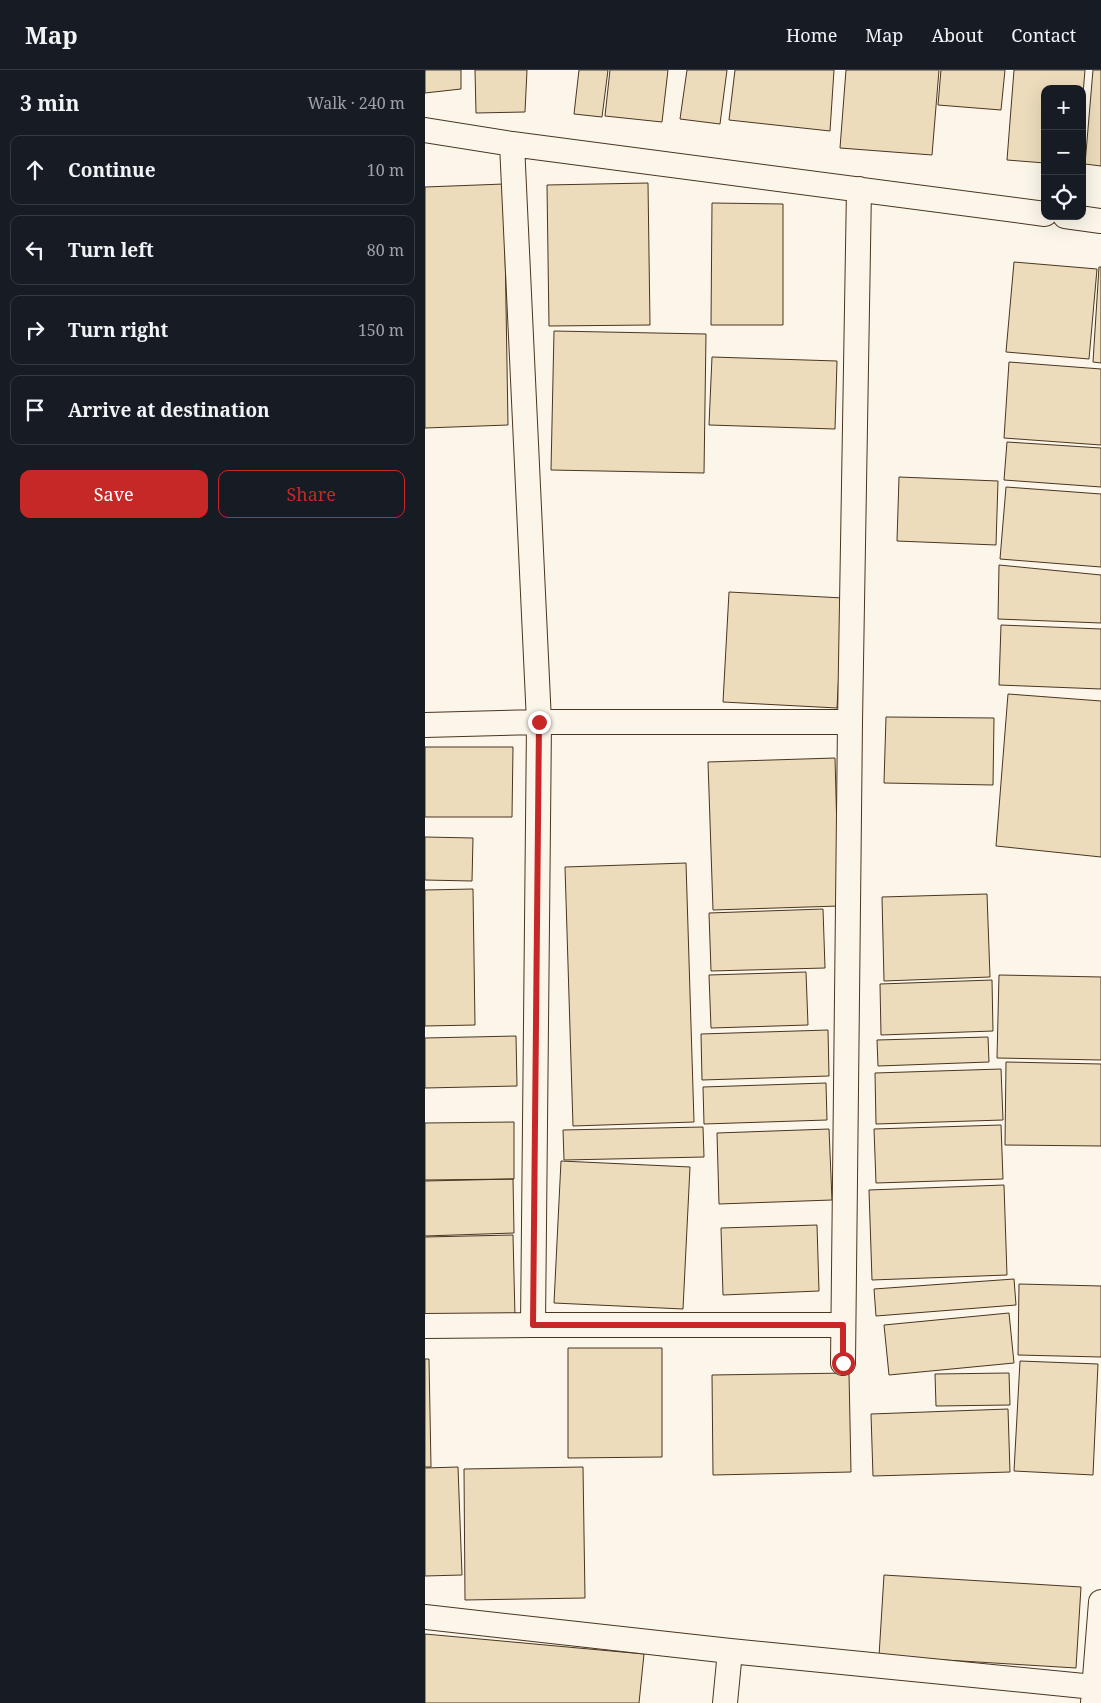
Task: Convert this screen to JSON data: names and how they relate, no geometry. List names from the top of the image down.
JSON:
{
  "page": {
    "header": "Map",
    "nav": [
      "Home",
      "Map",
      "About",
      "Contact"
    ],
    "heading": ["3 min", "Walk · 240 m"],
    "map_buttons": ["+", "−"],
    "list": [
      ["Continue", "10 m"],
      ["Turn left", "80 m"],
      ["Turn right", "150 m"],
      "Arrive at destination"
    ],
    "buttons": ["Save", "Share"]
  }
}
